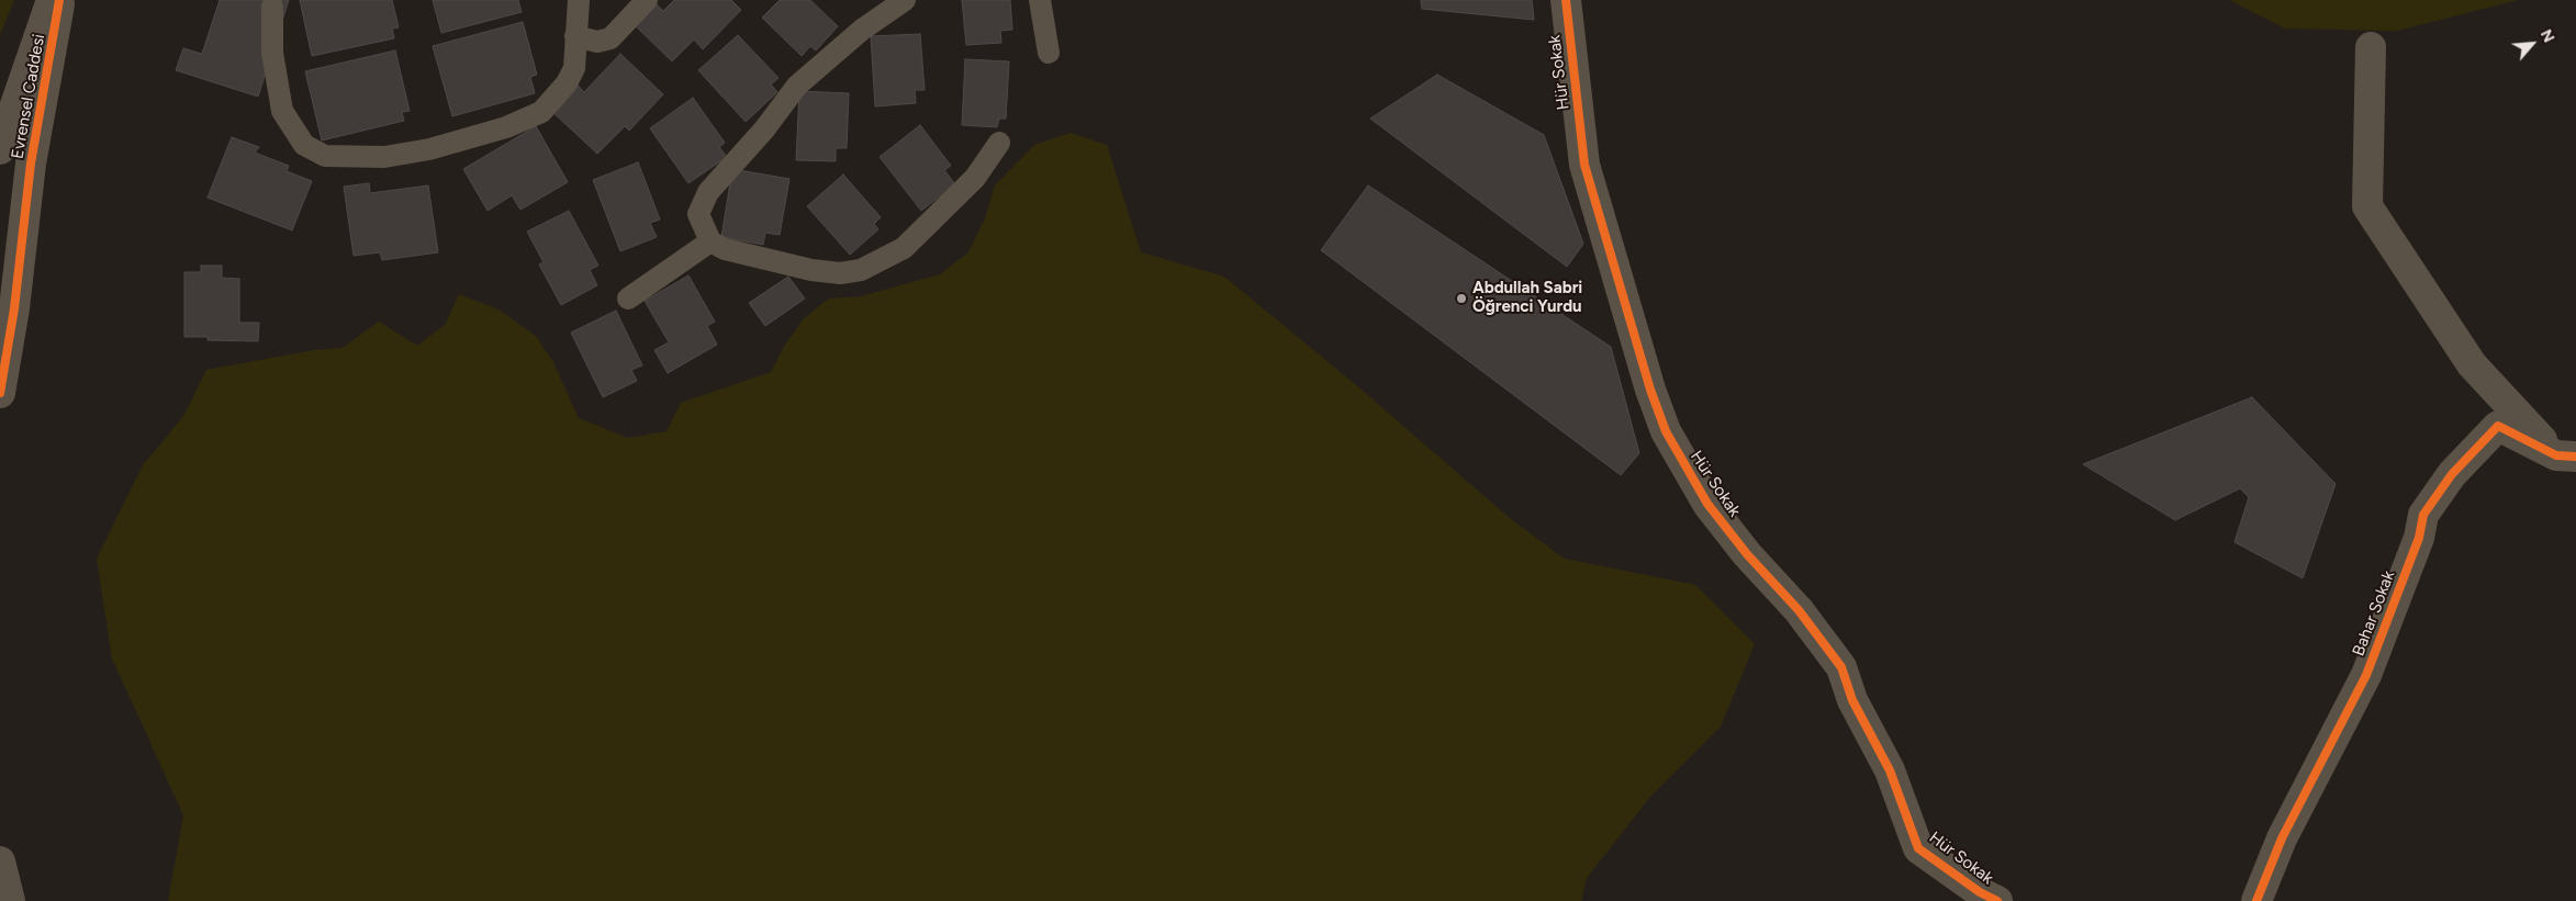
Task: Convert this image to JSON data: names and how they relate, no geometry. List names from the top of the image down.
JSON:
{
  "streets": {
    "street": ["Hür Sokak", "Evrensel Caddesi", "Bahar Sokak"]
  },
  "places": ["Abdullah Sabri Öğrenci Yurdu"],
  "north": "top right"
}
